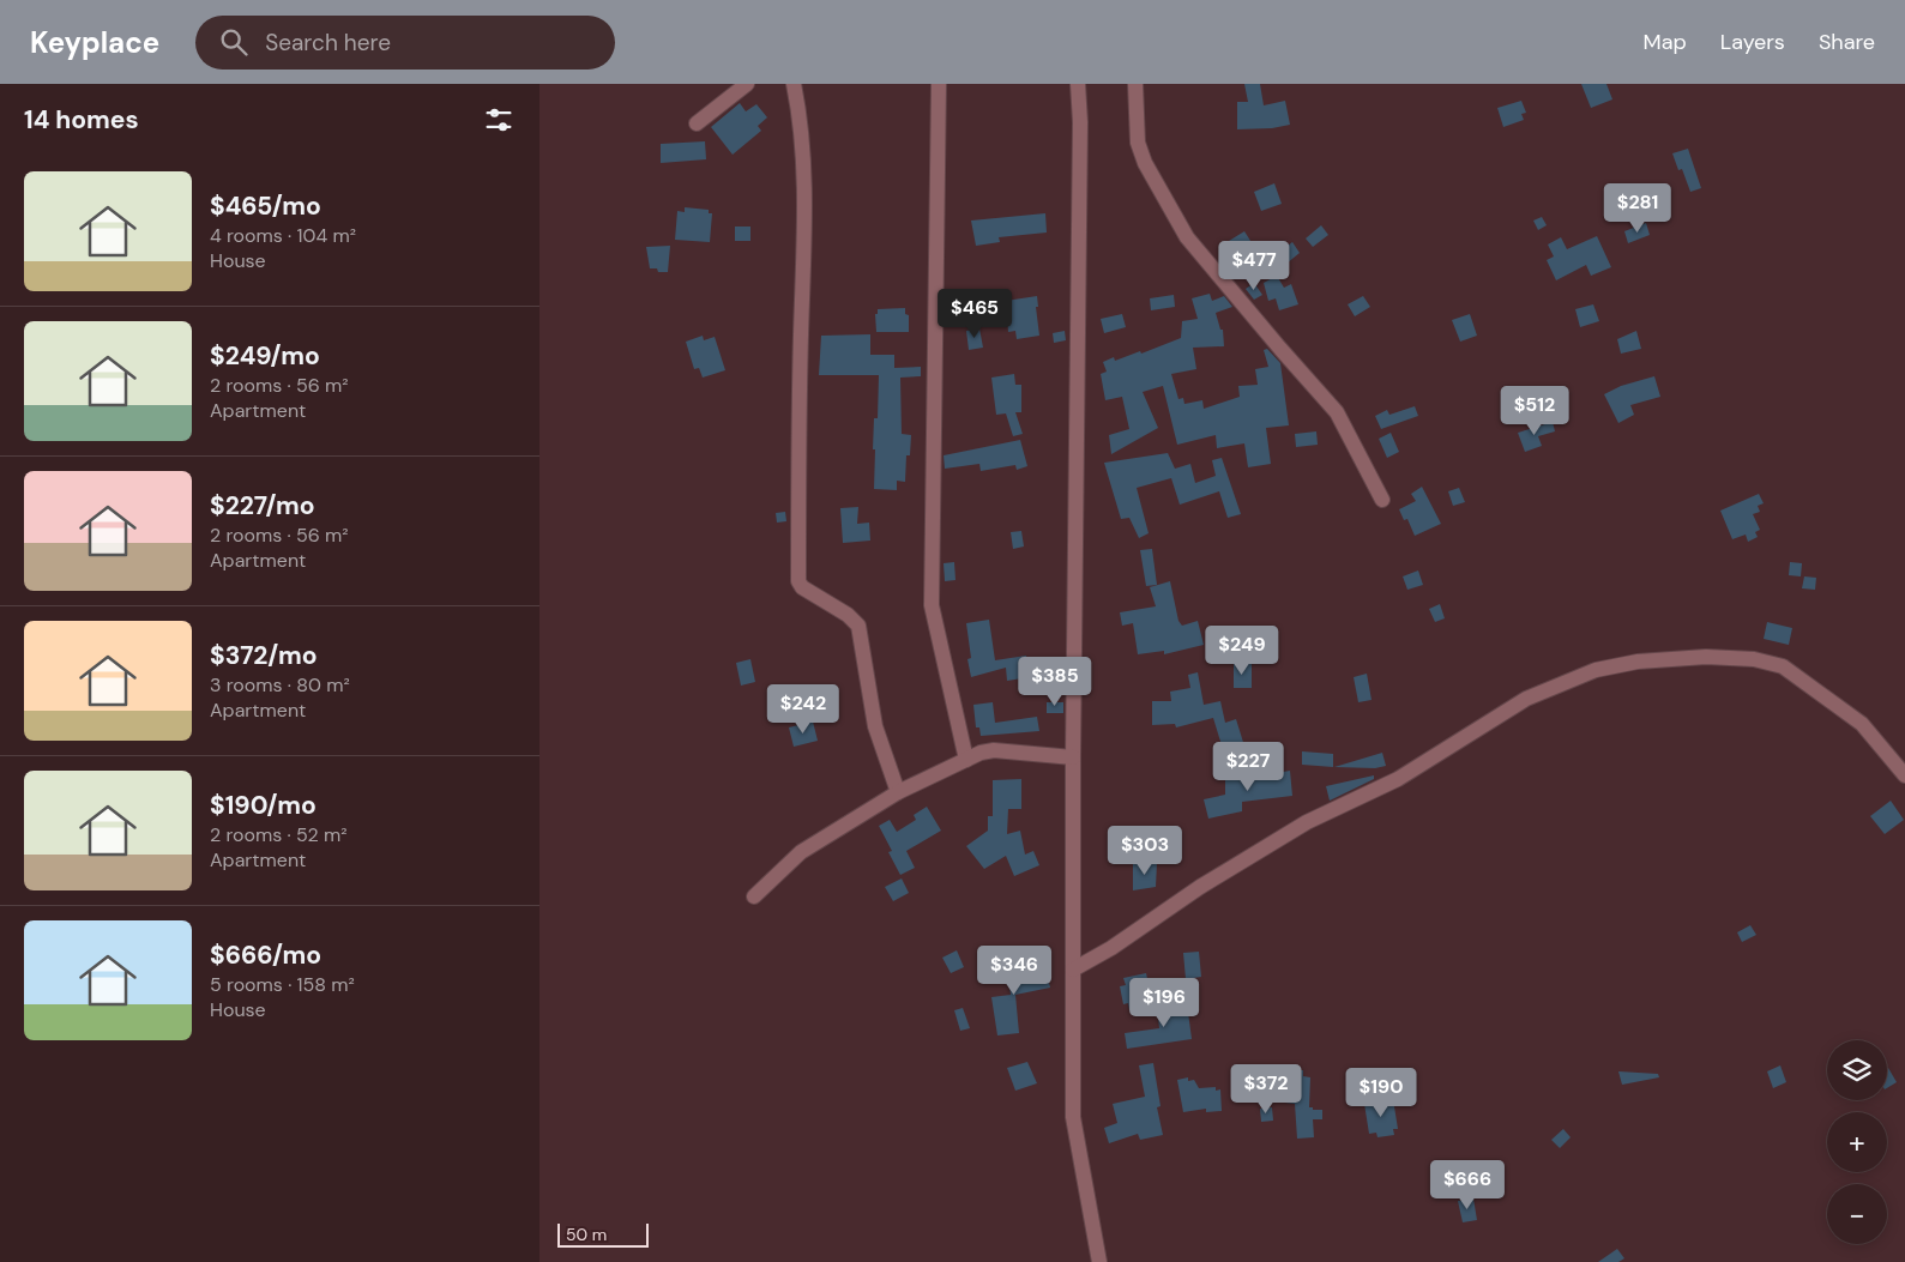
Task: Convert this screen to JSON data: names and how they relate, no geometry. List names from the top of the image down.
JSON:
{
  "scale_bar": "50 m",
  "page": {
    "header": "Keyplace",
    "search": "Search here",
    "nav": ["Map", "Layers", "Share"],
    "heading": "14 homes",
    "list": [
      {
        "name": "$465/mo",
        "note": "4 rooms · 104 m² · House"
      },
      {
        "name": "$249/mo",
        "note": "2 rooms · 56 m² · Apartment"
      },
      {
        "name": "$227/mo",
        "note": "2 rooms · 56 m² · Apartment"
      },
      {
        "name": "$372/mo",
        "note": "3 rooms · 80 m² · Apartment"
      },
      {
        "name": "$190/mo",
        "note": "2 rooms · 52 m² · Apartment"
      },
      {
        "name": "$666/mo",
        "note": "5 rooms · 158 m² · House"
      }
    ],
    "price": [
      "$281",
      "$477",
      "$465",
      "$512",
      "$249",
      "$385",
      "$242",
      "$227",
      "$303",
      "$346",
      "$196",
      "$372",
      "$190",
      "$666"
    ],
    "map_buttons": ["+", "−"],
    "scale": "50 m"
  }
}
